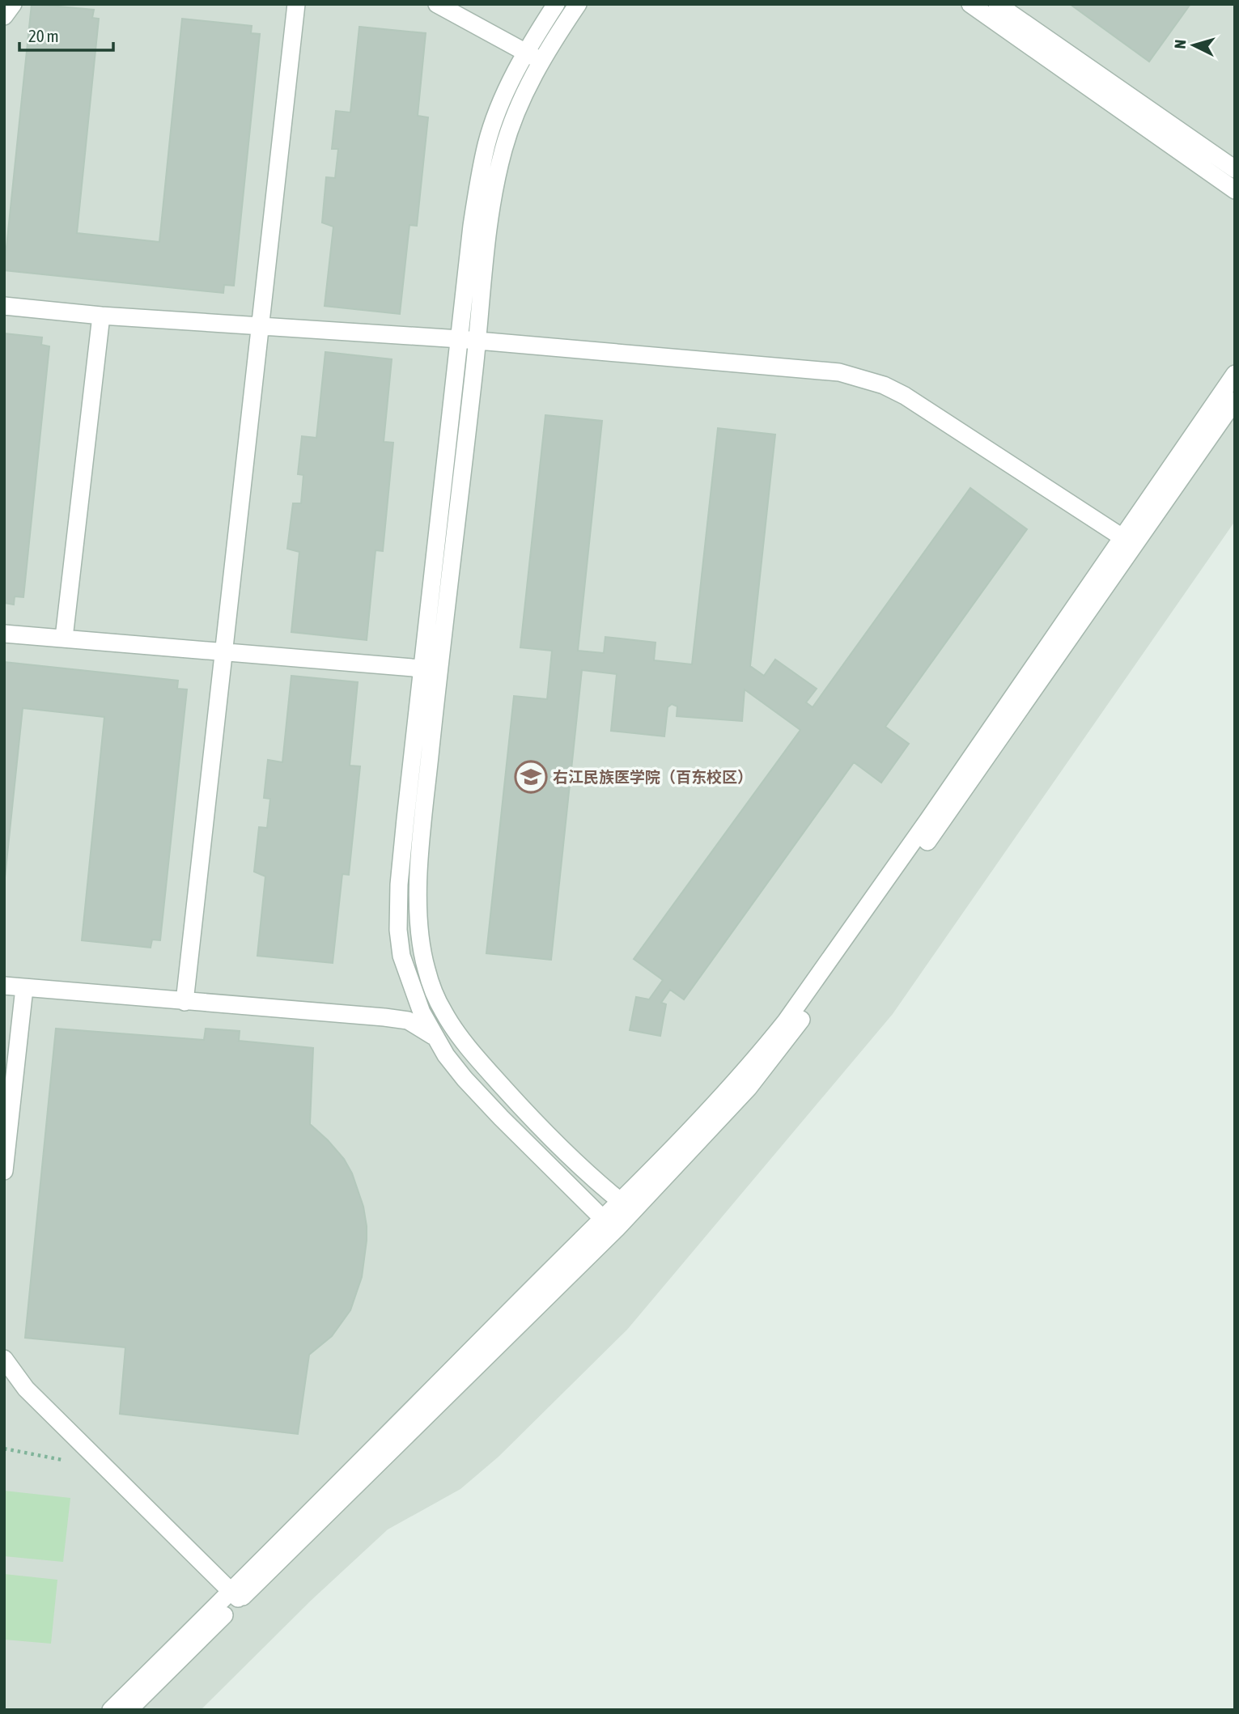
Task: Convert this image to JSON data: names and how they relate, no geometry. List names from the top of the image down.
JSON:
{
  "places": {
    "school or university": ["右江民族医学院（百东校区）"]
  },
  "scale_bar": "20 m",
  "north": "left"
}
